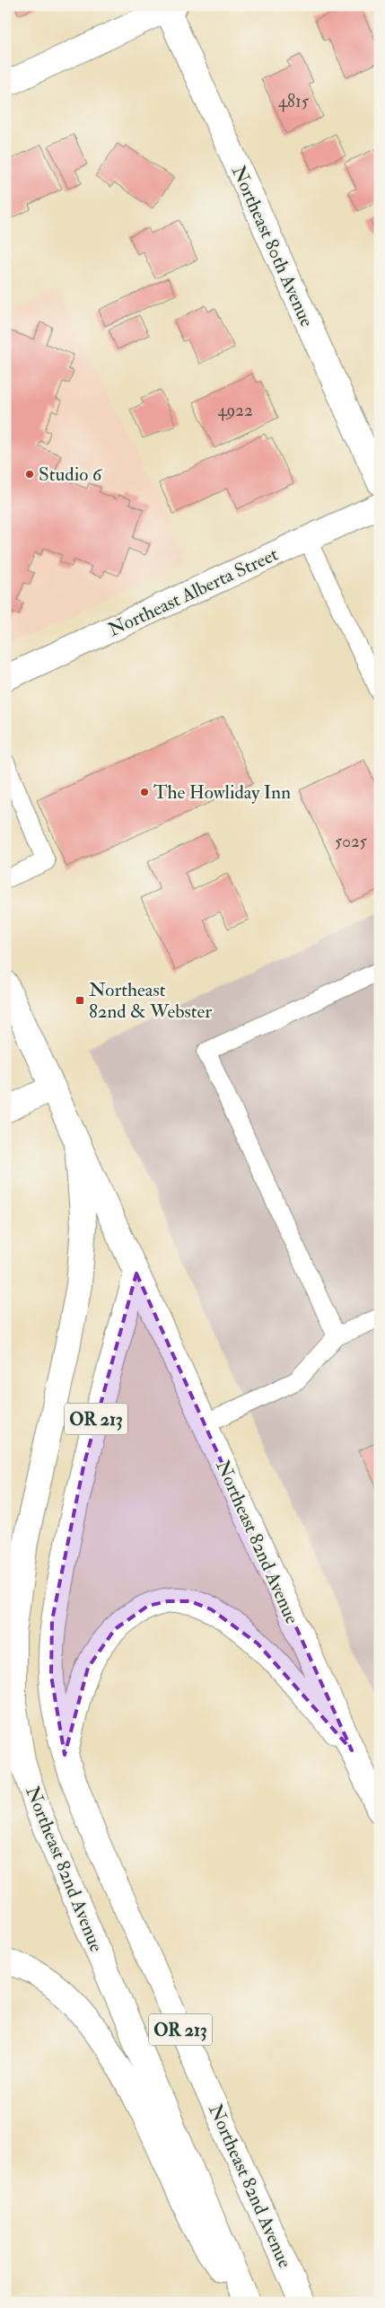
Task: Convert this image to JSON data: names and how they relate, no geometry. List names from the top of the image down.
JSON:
{
  "streets": {
    "main road": [
      "Northeast 80th Avenue",
      "Northeast Alberta Street",
      "OR 213",
      "Northeast 82nd Avenue"
    ]
  },
  "places": {
    "other": ["Studio 6", "The Howliday Inn"],
    "transit": ["Northeast 82nd & Webster"]
  },
  "house_numbers": ["4815", "4922", "5025"]
}
